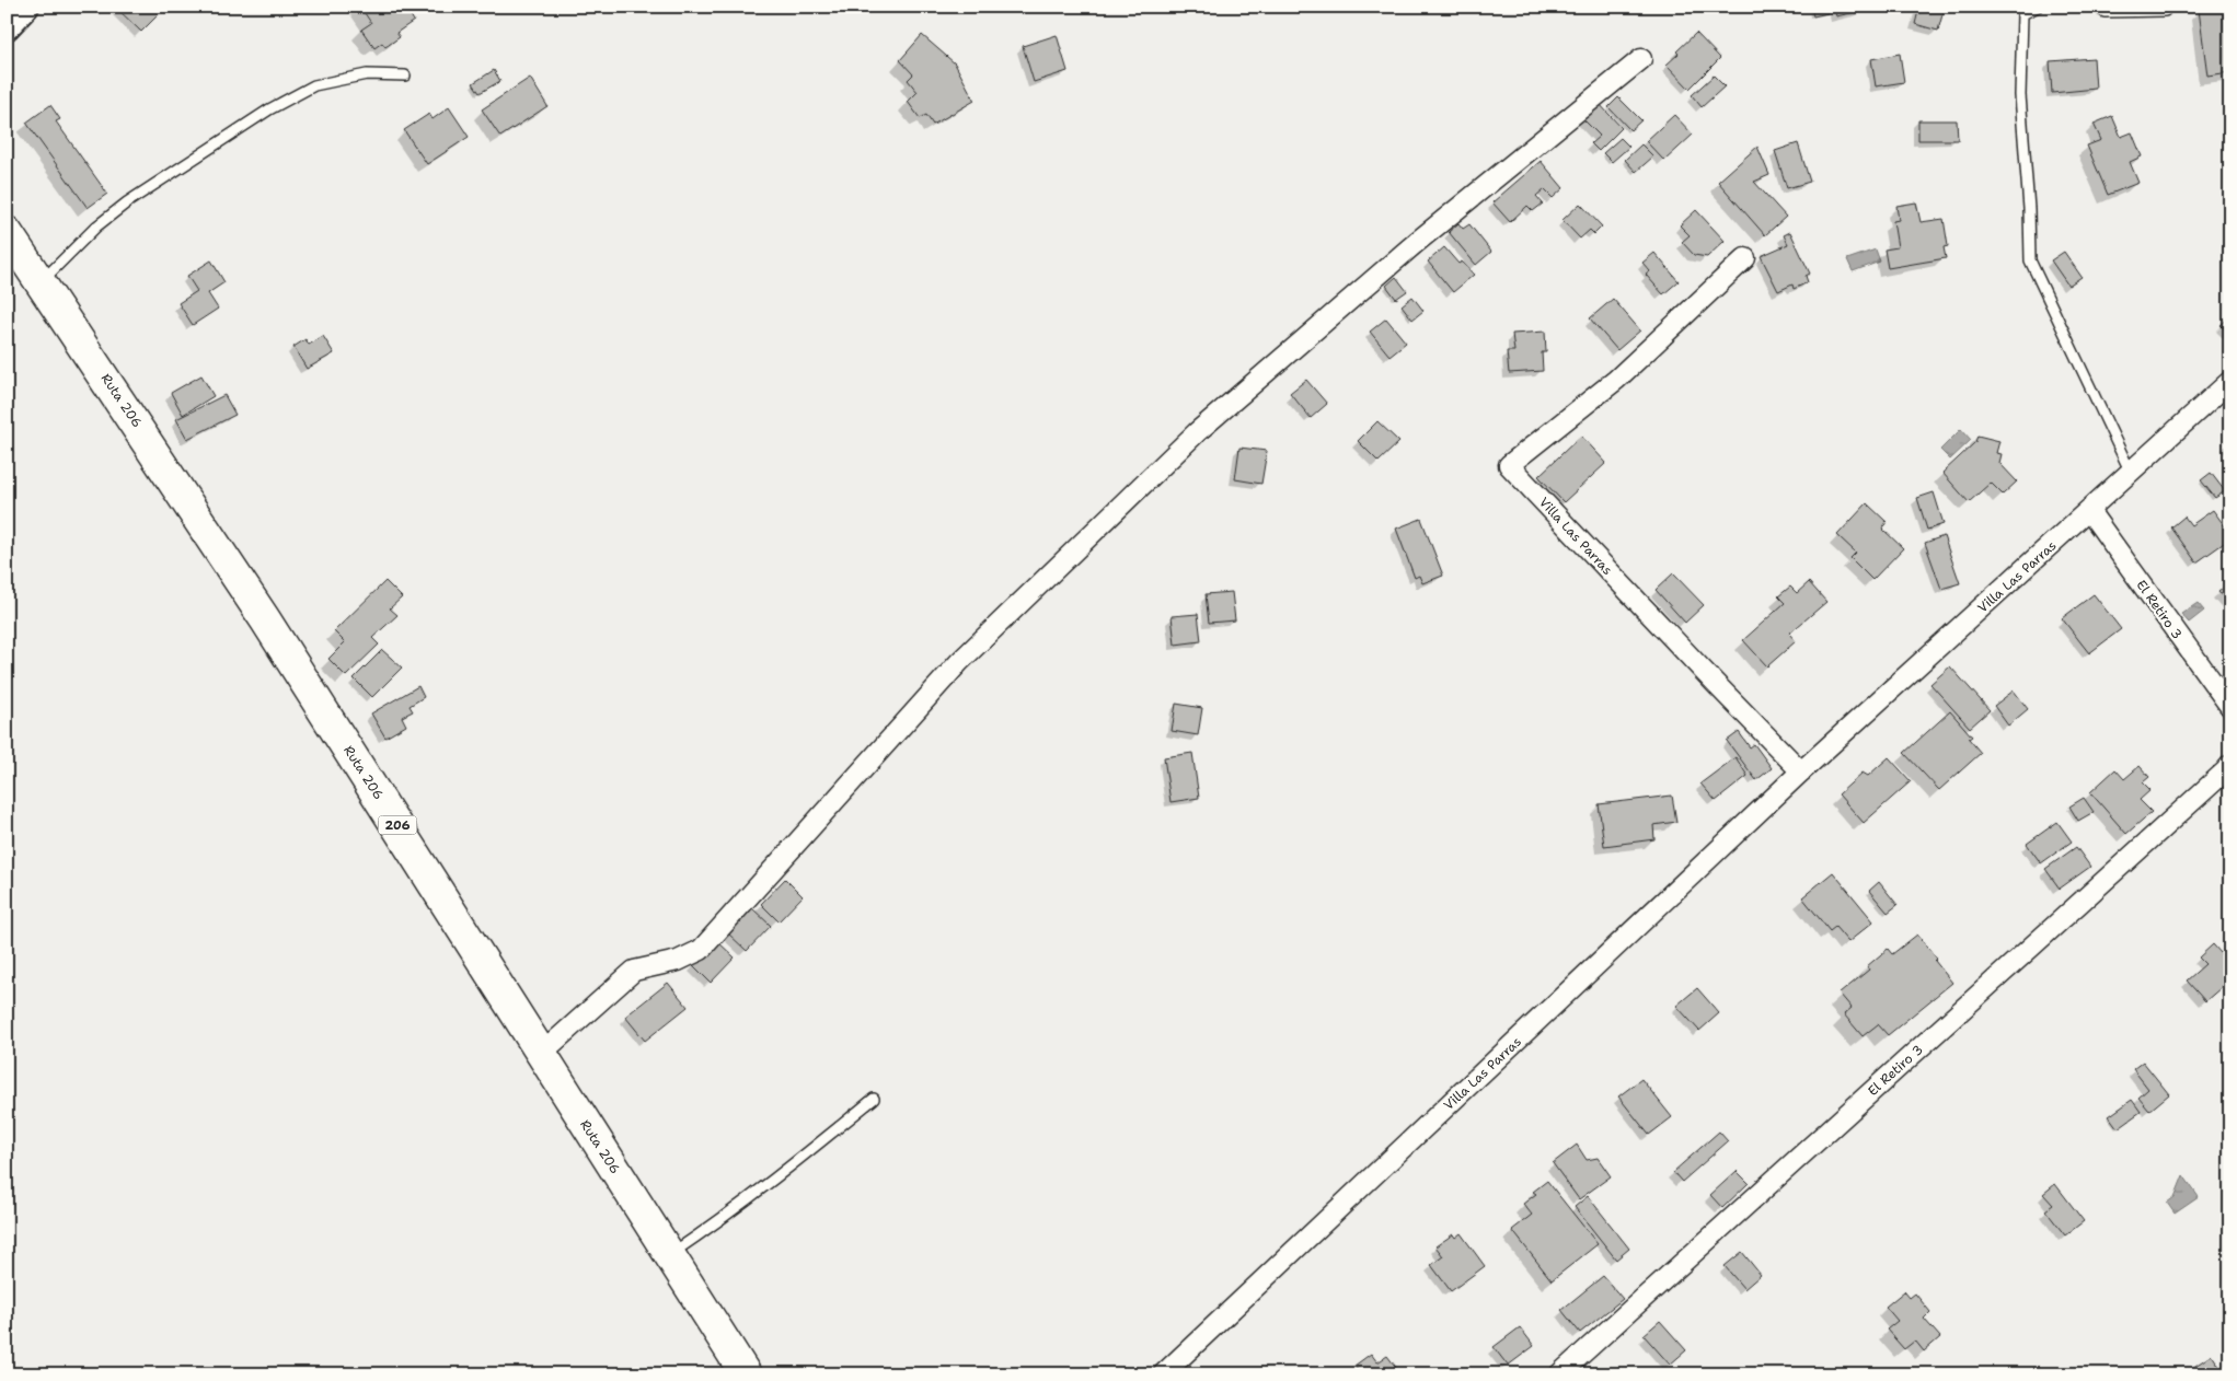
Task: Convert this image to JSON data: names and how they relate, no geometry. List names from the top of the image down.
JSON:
{
  "streets": {
    "highway": ["Ruta 206", "206"],
    "street": ["Villa Las Parras", "El Retiro 3"]
  },
  "crossings": [
    ["Villa Las Parras", "El Retiro 3"]
  ]
}
